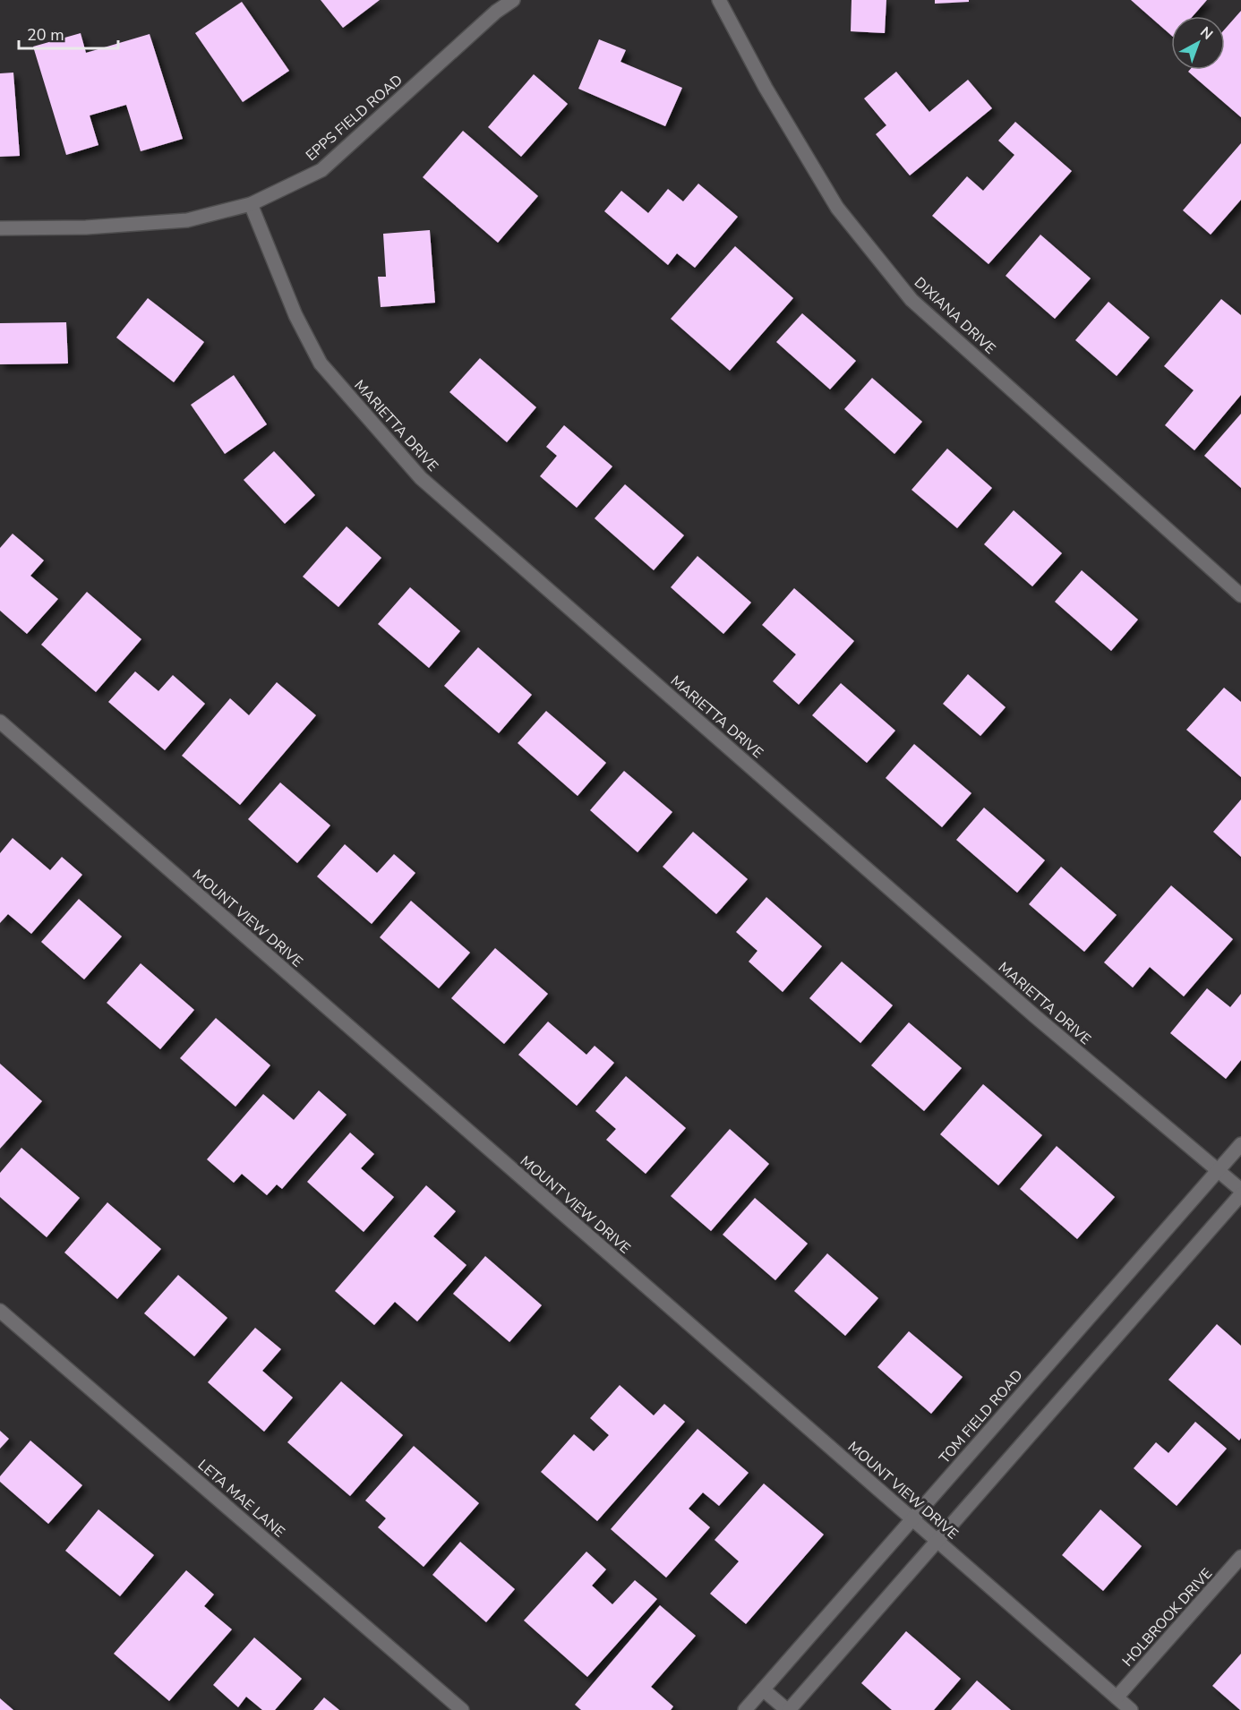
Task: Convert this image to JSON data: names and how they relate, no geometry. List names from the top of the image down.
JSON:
{
  "streets": {
    "street": [
      "EPPS FIELD ROAD",
      "DIXIANA DRIVE",
      "MARIETTA DRIVE",
      "MOUNT VIEW DRIVE",
      "TOM FIELD ROAD",
      "LETA MAE LANE",
      "HOLBROOK DRIVE"
    ]
  },
  "crossings": [
    ["EPPS FIELD ROAD", "MARIETTA DRIVE"],
    ["MARIETTA DRIVE", "TOM FIELD ROAD"],
    ["MOUNT VIEW DRIVE", "TOM FIELD ROAD"],
    ["MOUNT VIEW DRIVE", "HOLBROOK DRIVE"]
  ],
  "scale_bar": "20 m",
  "north": "top right"
}
